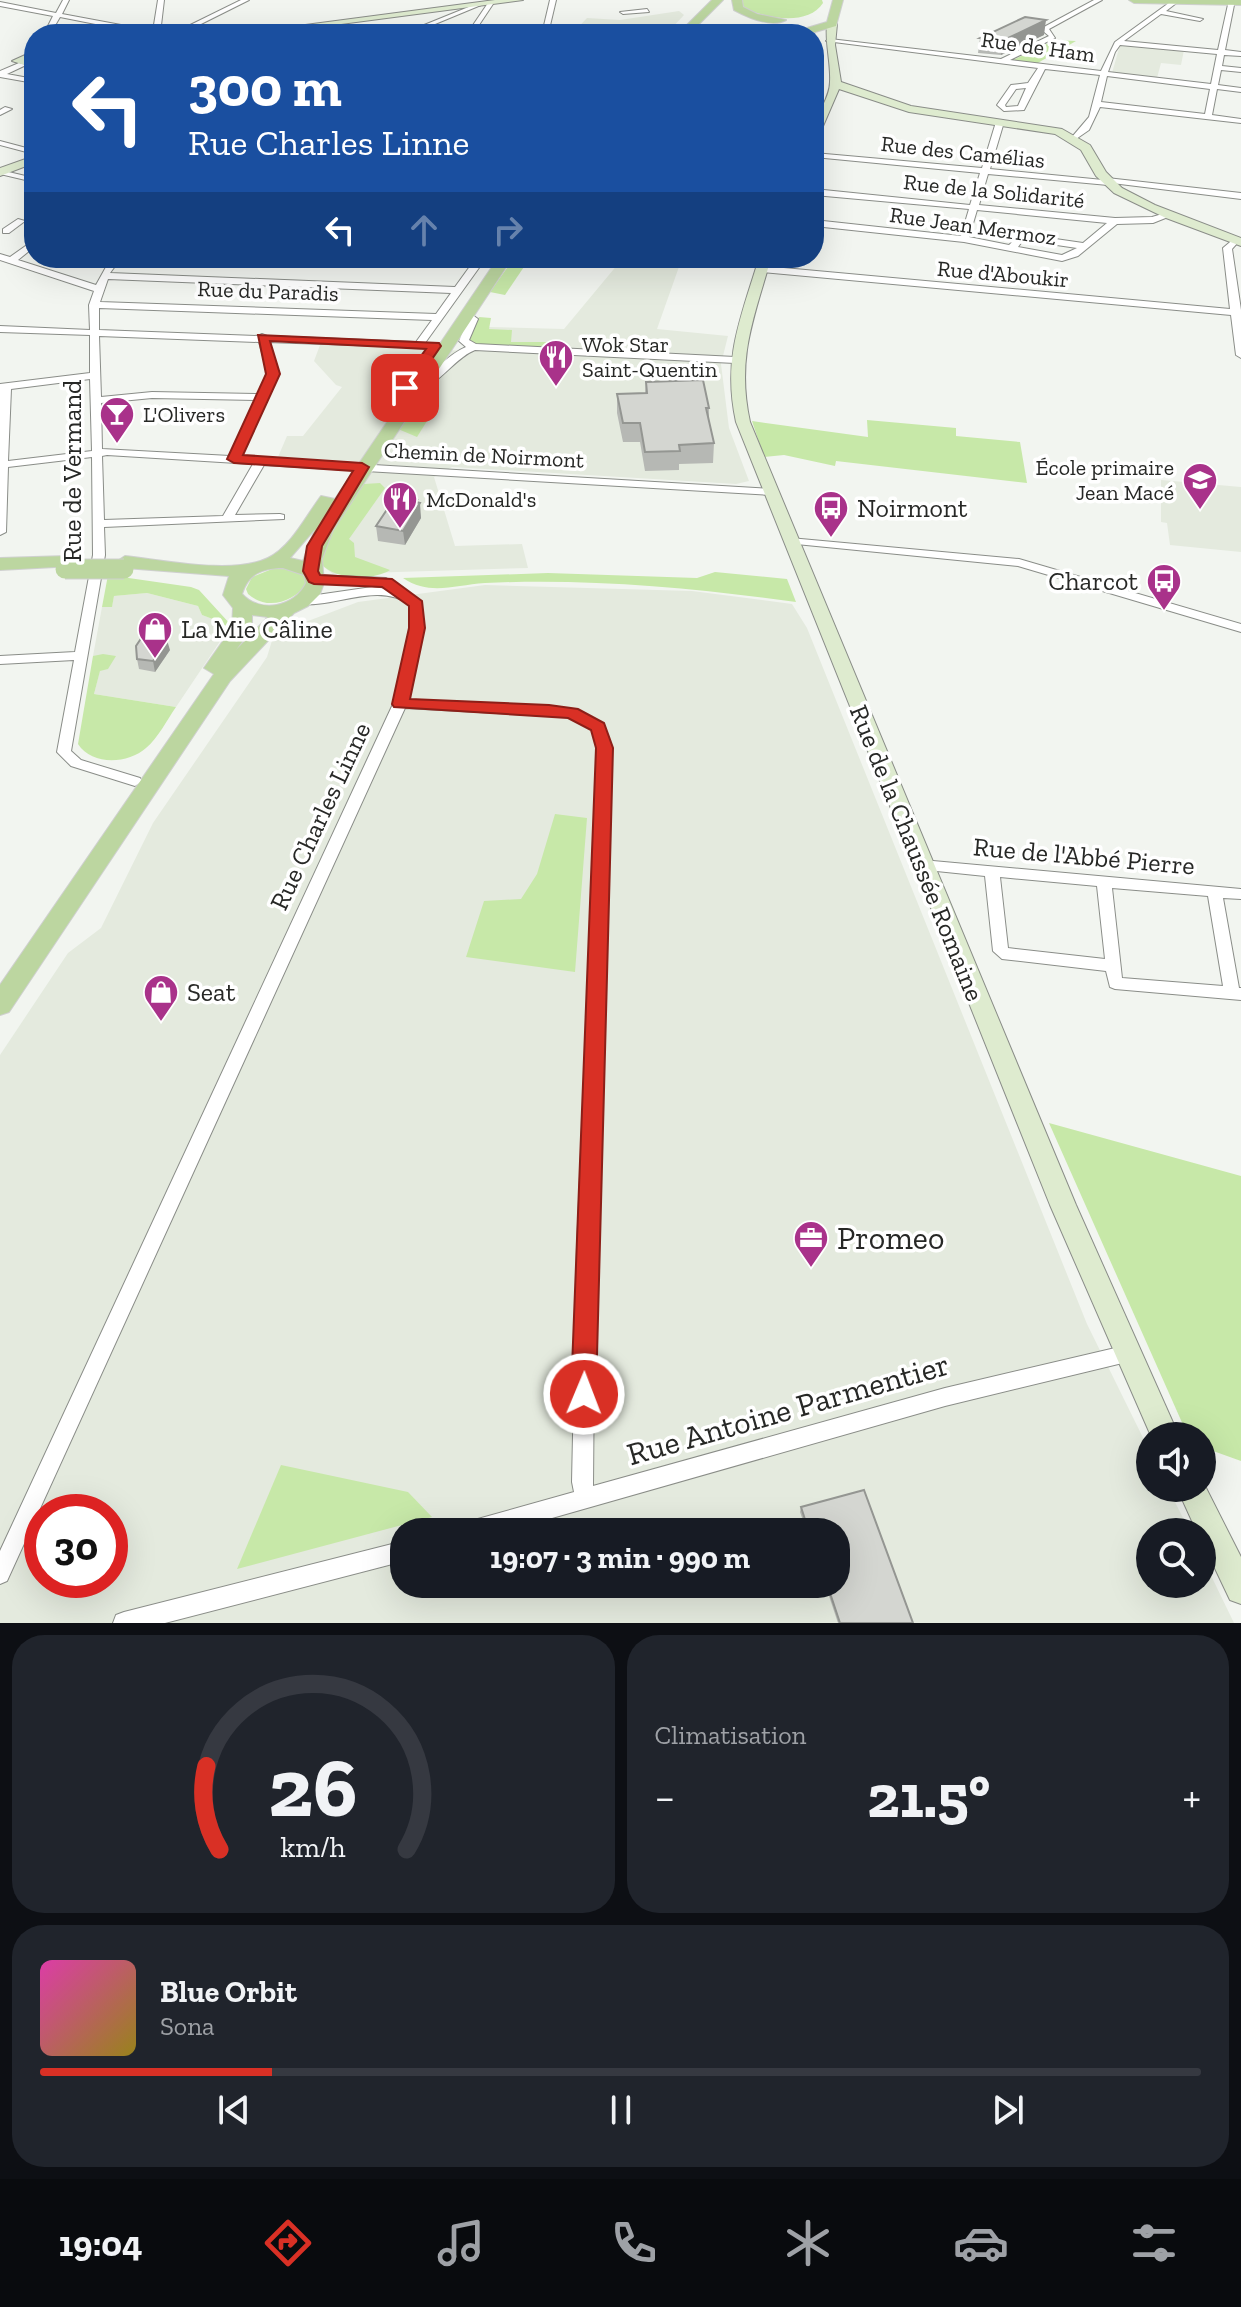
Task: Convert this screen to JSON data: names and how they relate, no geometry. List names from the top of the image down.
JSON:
{
  "streets": {
    "street": [
      "Rue de Ham",
      "Rue des Camélias",
      "Rue de la Solidarité",
      "Rue Jean Mermoz",
      "Rue d'Aboukir",
      "Rue du Paradis",
      "Chemin de Noirmont",
      "Rue de Vermand",
      "Rue Charles Linne",
      "Rue de la Chaussée Romaine",
      "Rue de l'Abbé Pierre",
      "Rue Antoine Parmentier"
    ]
  },
  "crossings": [
    ["Rue de la Solidarité", "Rue Jean Mermoz"],
    ["Rue du Paradis", "Rue de Vermand"],
    ["Chemin de Noirmont", "Rue de Vermand"],
    ["Chemin de Noirmont", "Rue de la Chaussée Romaine"],
    ["Rue Charles Linne", "Rue Antoine Parmentier"],
    ["Rue de la Chaussée Romaine", "Rue de l'Abbé Pierre"],
    ["Rue de la Chaussée Romaine", "Rue Antoine Parmentier"]
  ],
  "places": {
    "restaurant": ["Wok Star Saint-Quentin", "McDonald's"],
    "bar": ["L'Olivers"],
    "school or university": ["École primaire Jean Macé"],
    "bus stop": ["Noirmont", "Charcot"],
    "shop": ["La Mie Câline", "Seat"],
    "office": ["Promeo"]
  },
  "page": {
    "turn": ["300 m", "Rue Charles Linne"],
    "limit": "30",
    "trip": "19:07 · 3 min · 990 m",
    "tile": "Climatisation",
    "heat": ["−", "21.5°", "+"],
    "song": ["Blue Orbit", "Sona"],
    "tabs": "19:04",
    "gauge": ["26", "km/h"]
  }
}
